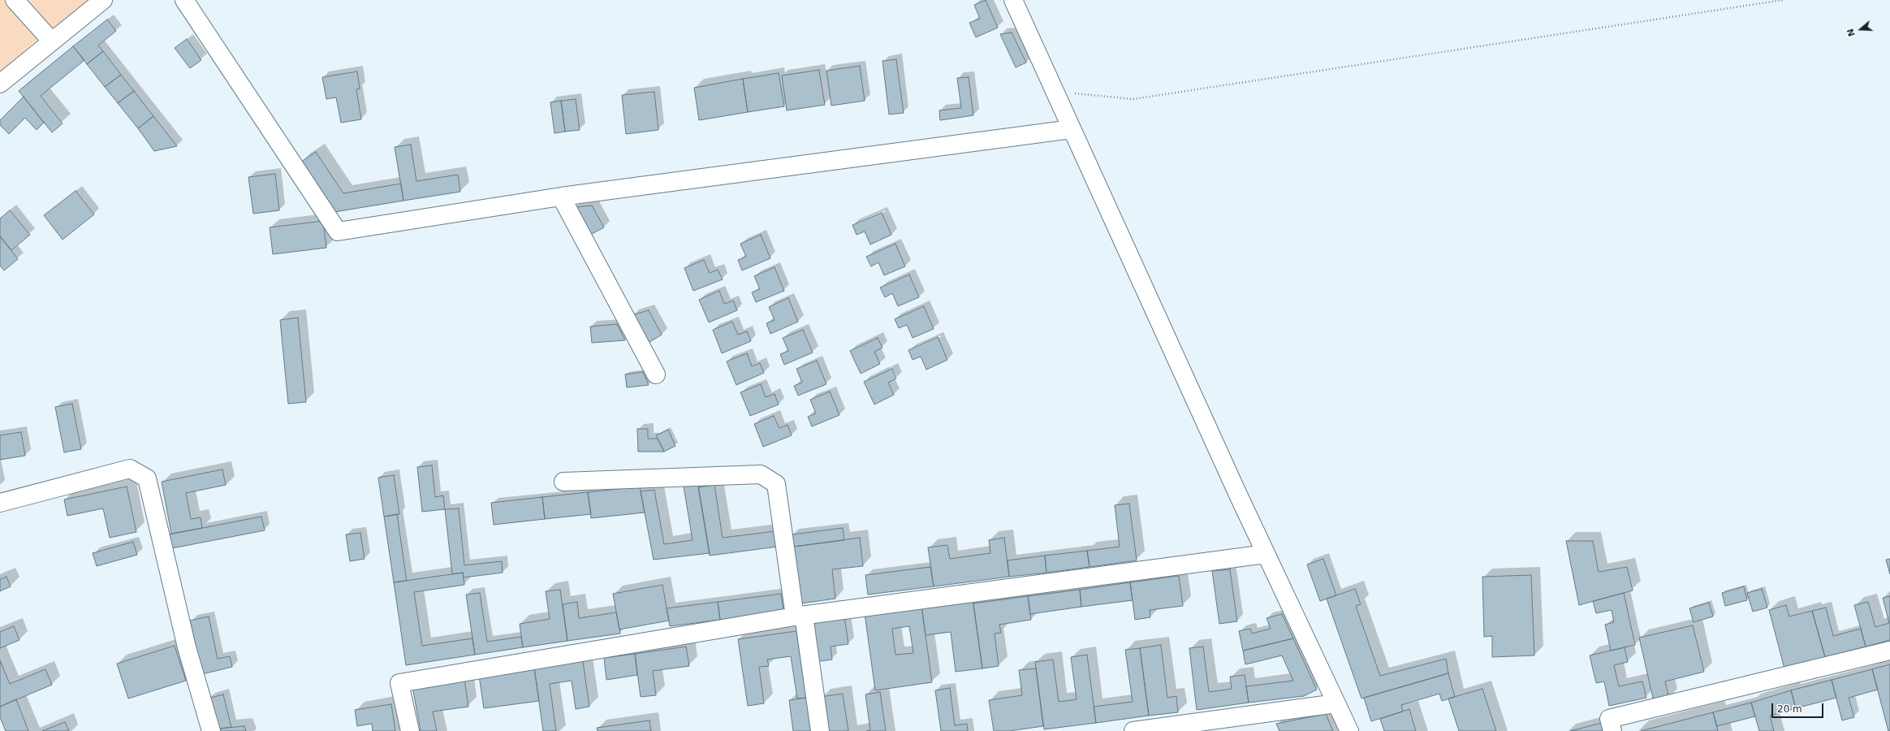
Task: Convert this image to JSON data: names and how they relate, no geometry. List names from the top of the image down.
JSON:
{
  "scale_bar": "20 m",
  "north": "left"
}
